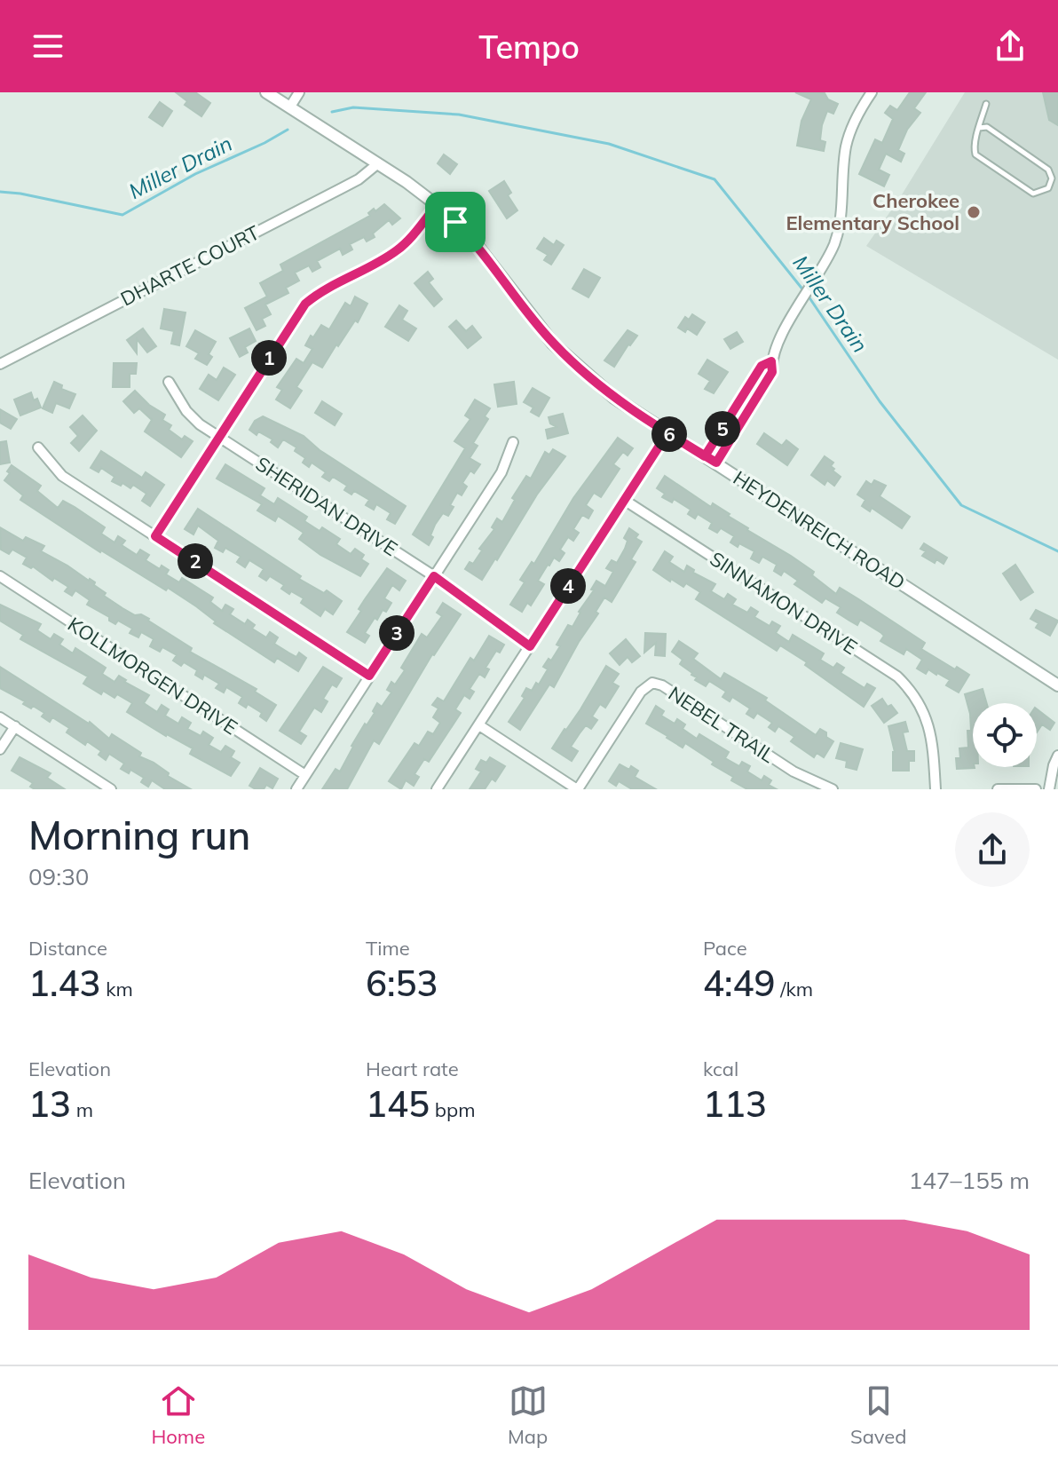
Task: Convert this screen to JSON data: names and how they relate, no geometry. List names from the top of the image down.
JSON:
{
  "streets": {
    "street": [
      "DHARTE COURT",
      "SHERIDAN DRIVE",
      "HEYDENREICH ROAD",
      "SINNAMON DRIVE",
      "KOLLMORGEN DRIVE",
      "NEBEL TRAIL"
    ]
  },
  "crossings": [
    ["DHARTE COURT", "HEYDENREICH ROAD"]
  ],
  "water": ["Miller Drain"],
  "places": ["Cherokee Elementary School"],
  "page": {
    "header": "Tempo",
    "pins": [
      "1",
      "5",
      "6",
      "2",
      "4",
      "3"
    ],
    "heading": ["Morning run", "09:30"],
    "stats": [
      ["Distance", "1.43 km"],
      ["Time", "6:53"],
      ["Pace", "4:49 /km"],
      ["Elevation", "13 m"],
      ["Heart rate", "145 bpm"],
      ["kcal", "113"]
    ],
    "chart": ["Elevation", "147–155 m"],
    "tabs": ["Home", "Map", "Saved"]
  }
}
